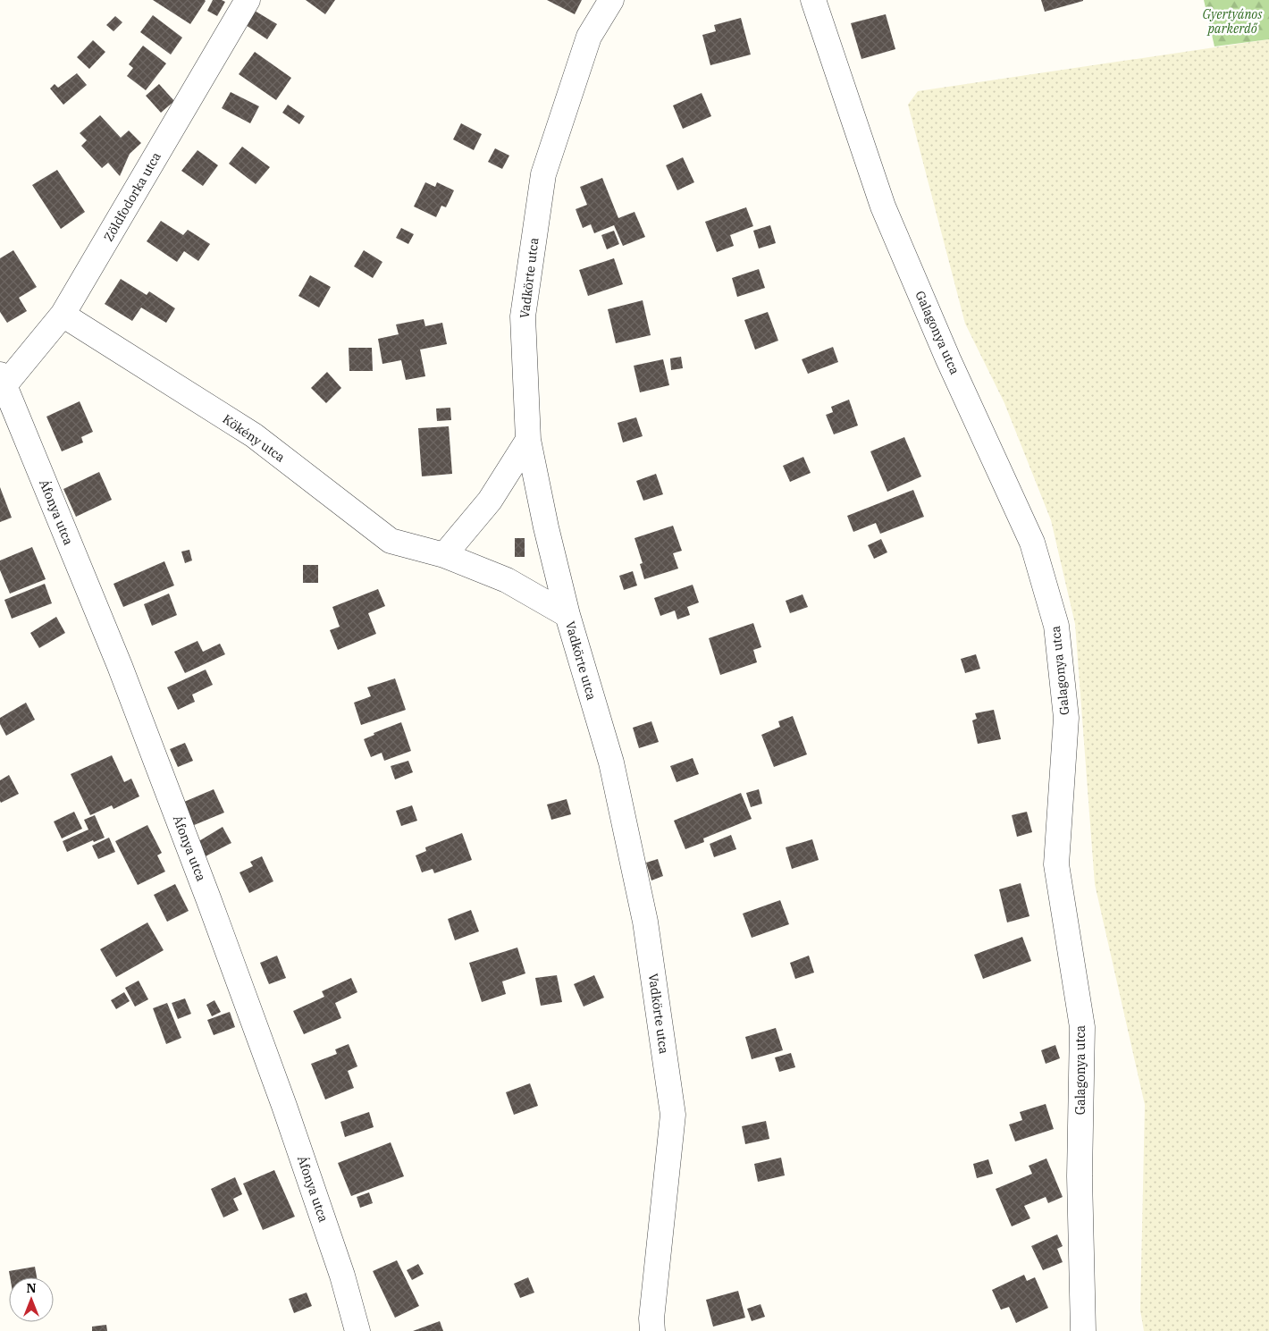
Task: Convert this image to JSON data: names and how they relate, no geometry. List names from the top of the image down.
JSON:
{
  "streets": {
    "street": [
      "Zöldfodorka utca",
      "Vadkörte utca",
      "Galagonya utca",
      "Kökény utca",
      "Áfonya utca"
    ]
  },
  "crossings": [
    ["Zöldfodorka utca", "Kökény utca"],
    ["Zöldfodorka utca", "Áfonya utca"],
    ["Vadkörte utca", "Kökény utca"]
  ],
  "parks": ["Gyertyános parkerdő"],
  "north": "top"
}
